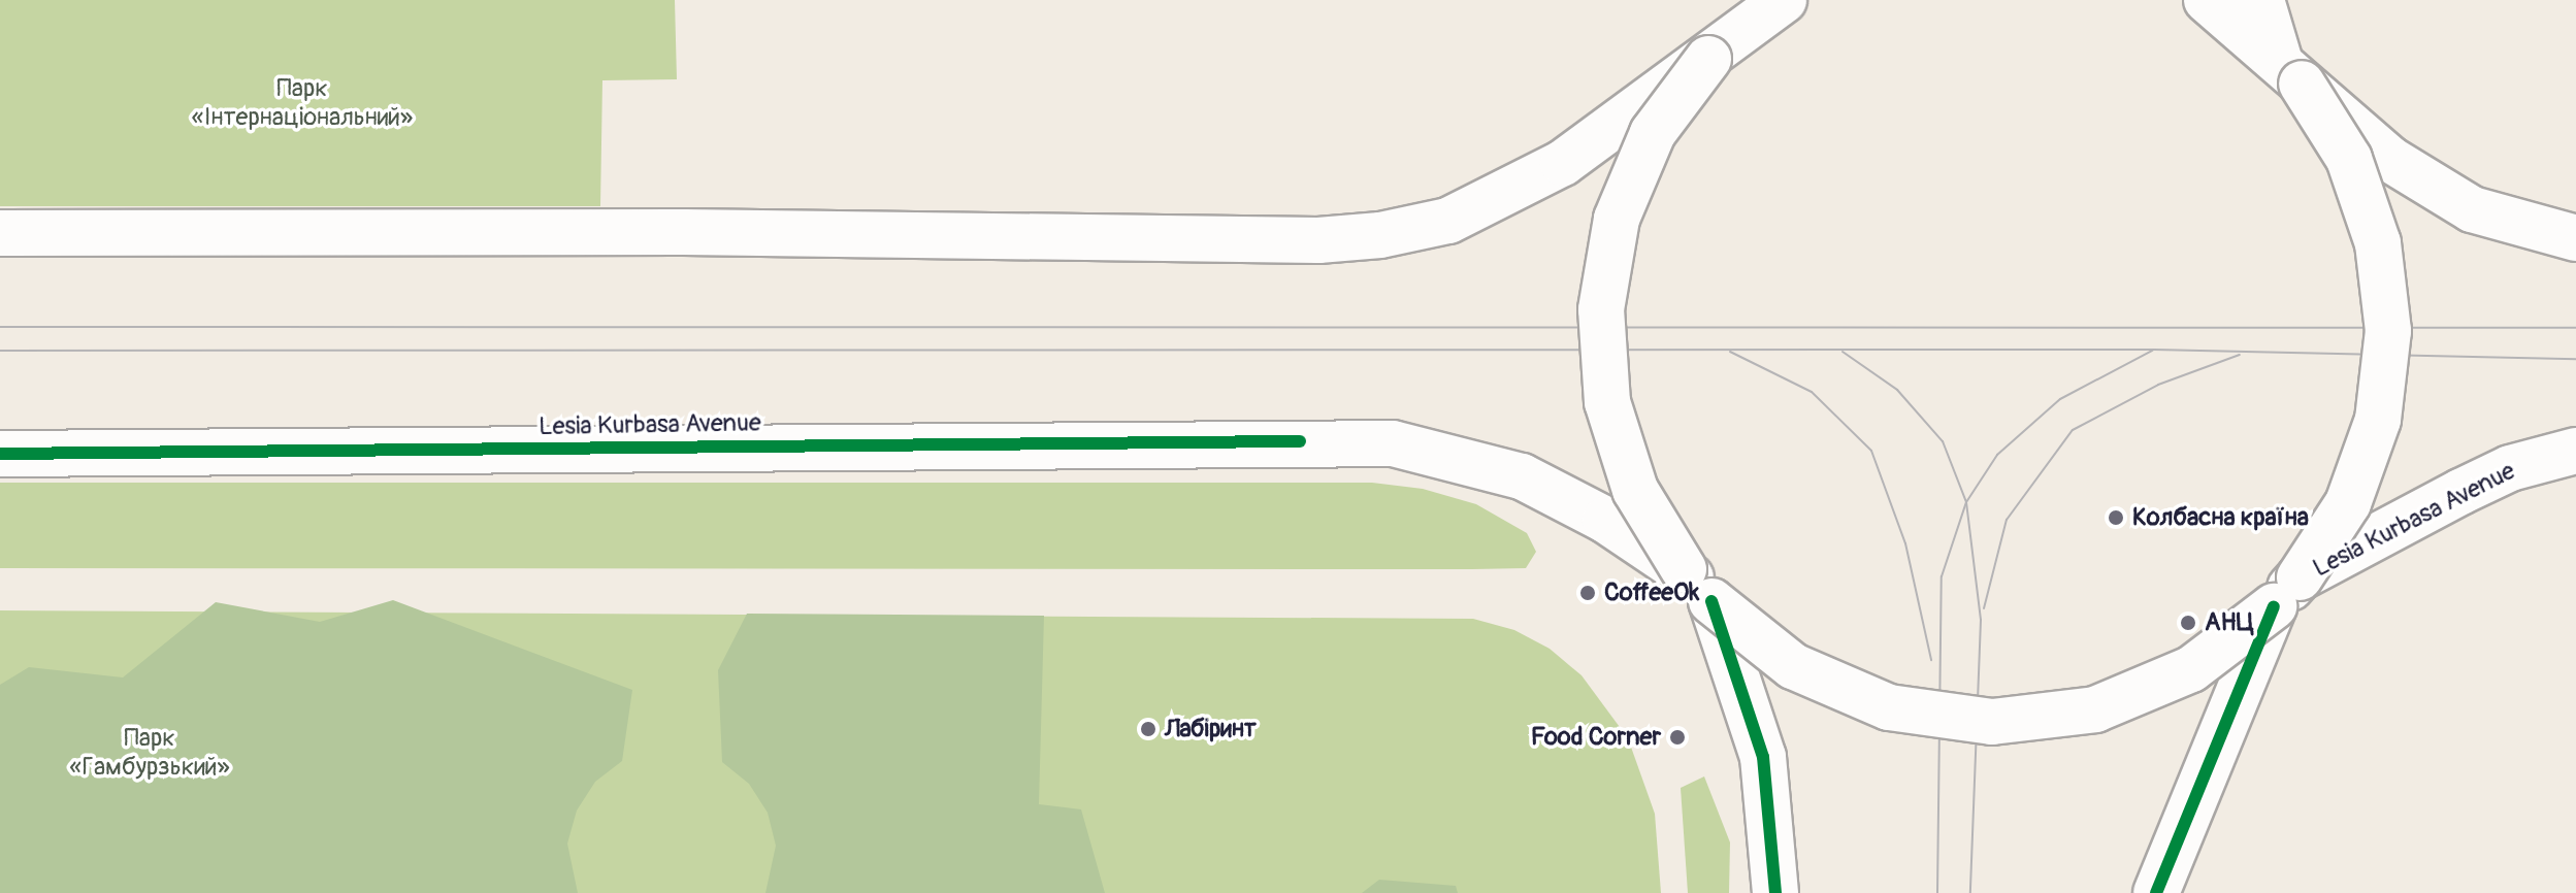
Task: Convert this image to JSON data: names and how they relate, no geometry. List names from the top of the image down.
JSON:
{
  "streets": {
    "main road": ["Lesia Kurbasa Avenue"]
  },
  "parks": ["Парк «Інтернаціональний»", "Парк «Гамбурзький»"],
  "places": [
    "Колбасна країна",
    "CoffeeOk",
    "АНЦ",
    "Лабіринт",
    "Food Corner"
  ]
}
